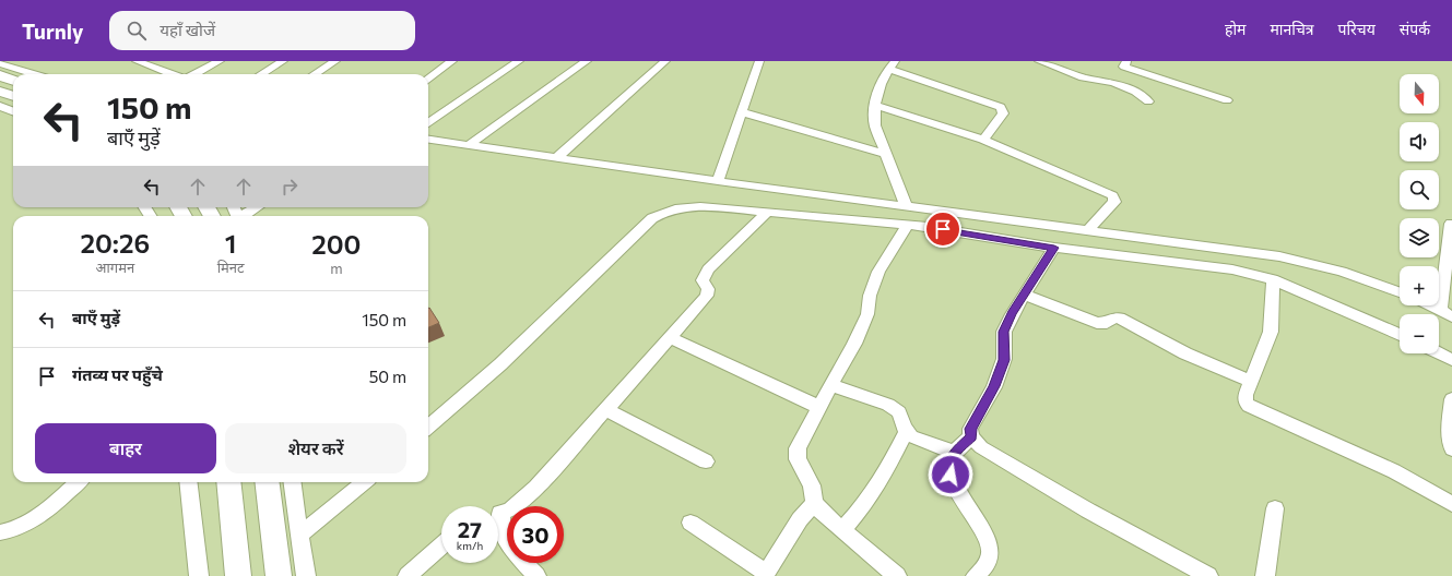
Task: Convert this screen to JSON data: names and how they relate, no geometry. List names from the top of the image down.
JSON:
{
  "north": "bottom",
  "page": {
    "header": "Turnly",
    "search": "यहाँ खोजें",
    "nav": [
      "होम",
      "मानचित्र",
      "परिचय",
      "संपर्क"
    ],
    "map_buttons": ["+", "−"],
    "turn": ["150 m", "बाएँ मुड़ें"],
    "eta": [
      "20:26",
      "आगमन",
      "1",
      "मिनट",
      "200",
      "m"
    ],
    "list": [
      {
        "name": "बाएँ मुड़ें",
        "value": "150 m"
      },
      {
        "name": "गंतव्य पर पहुँचे",
        "value": "50 m"
      }
    ],
    "buttons": ["बाहर", "शेयर करें"],
    "speed": "27 km/h",
    "limit": "30"
  }
}
